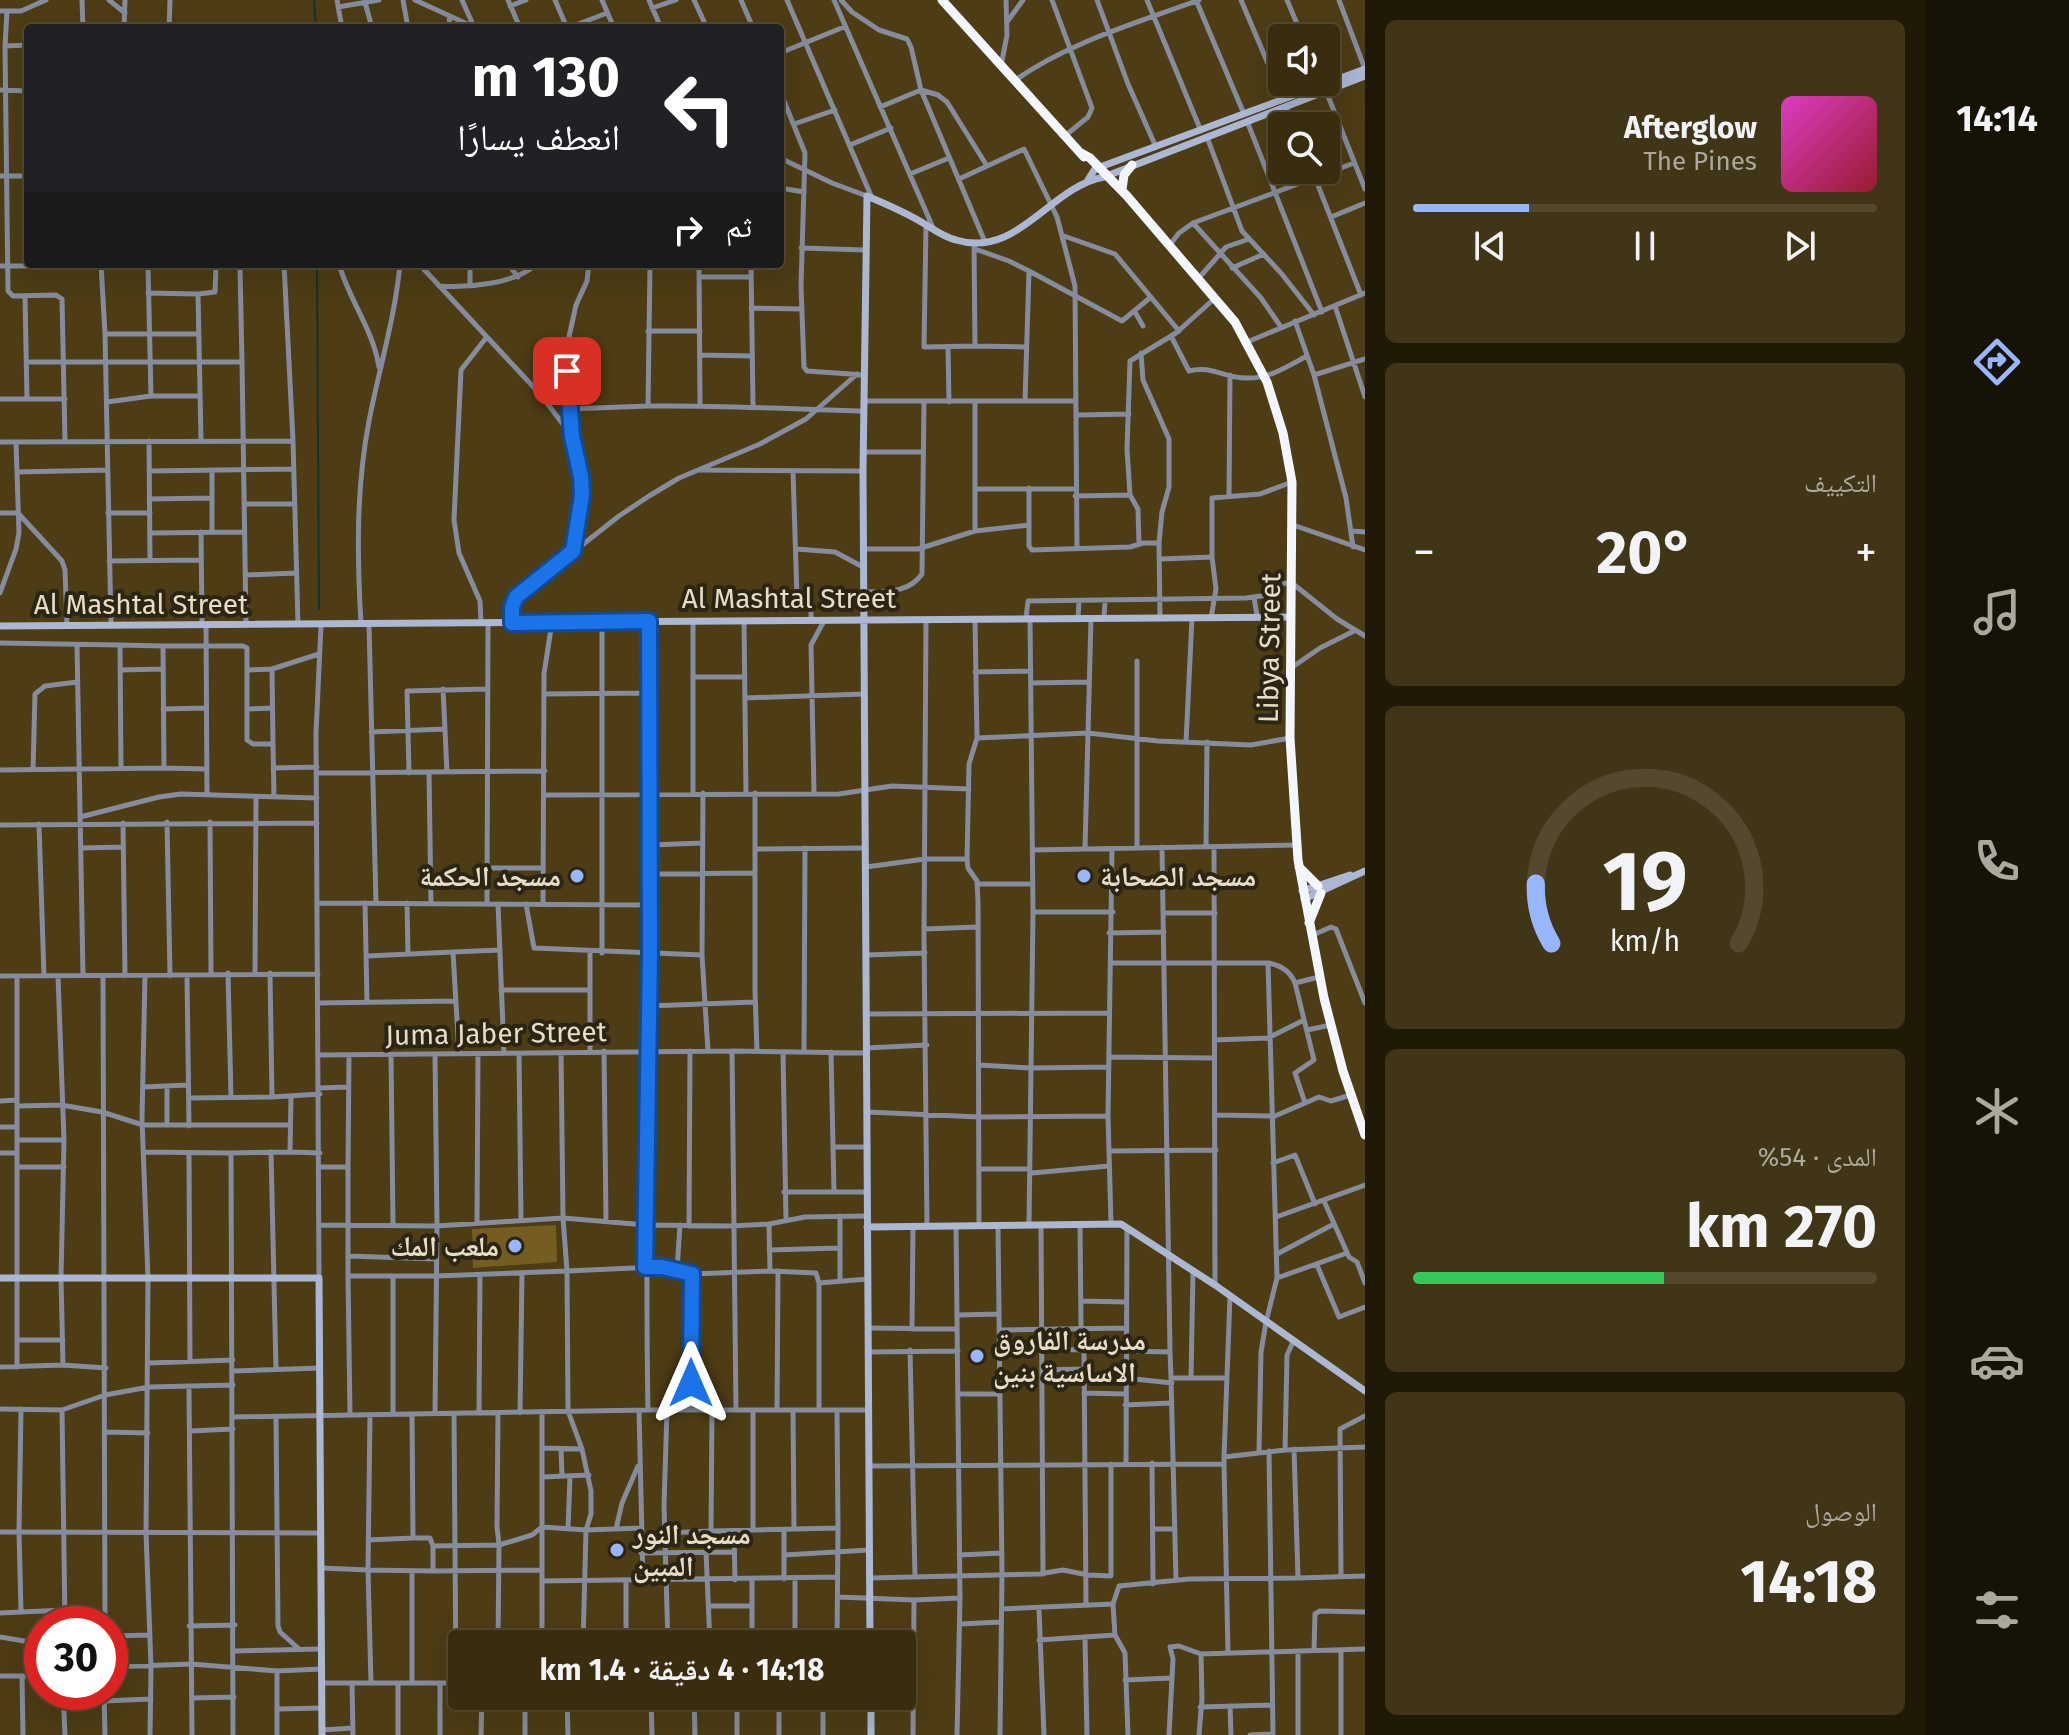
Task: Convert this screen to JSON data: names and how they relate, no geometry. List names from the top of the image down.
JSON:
{
  "streets": {
    "highway": ["Libya Street"],
    "street": ["Al Mashtal Street", "Juma Jaber Street"]
  },
  "crossings": [
    ["Al Mashtal Street", "Libya Street"]
  ],
  "places": [
    "مسجد الحكمة",
    "مسجد الصحابة",
    "ملعب المك",
    "مدرسة الفاروق الاساسية بنين",
    "مسجد النور المبين"
  ],
  "page": {
    "tabs": "14:14",
    "turn": ["130 m", "انعطف يسارًا"],
    "song": ["Afterglow", "The Pines"],
    "then": "ثم",
    "tile": [
      "التكييف",
      ["المدى · 54%", "270 km"],
      ["الوصول", "14:18"]
    ],
    "heat": ["−", "20°", "+"],
    "limit": "30",
    "trip": "14:18 · 4 دقيقة · 1.4 km",
    "gauge": ["19", "km/h"]
  }
}
